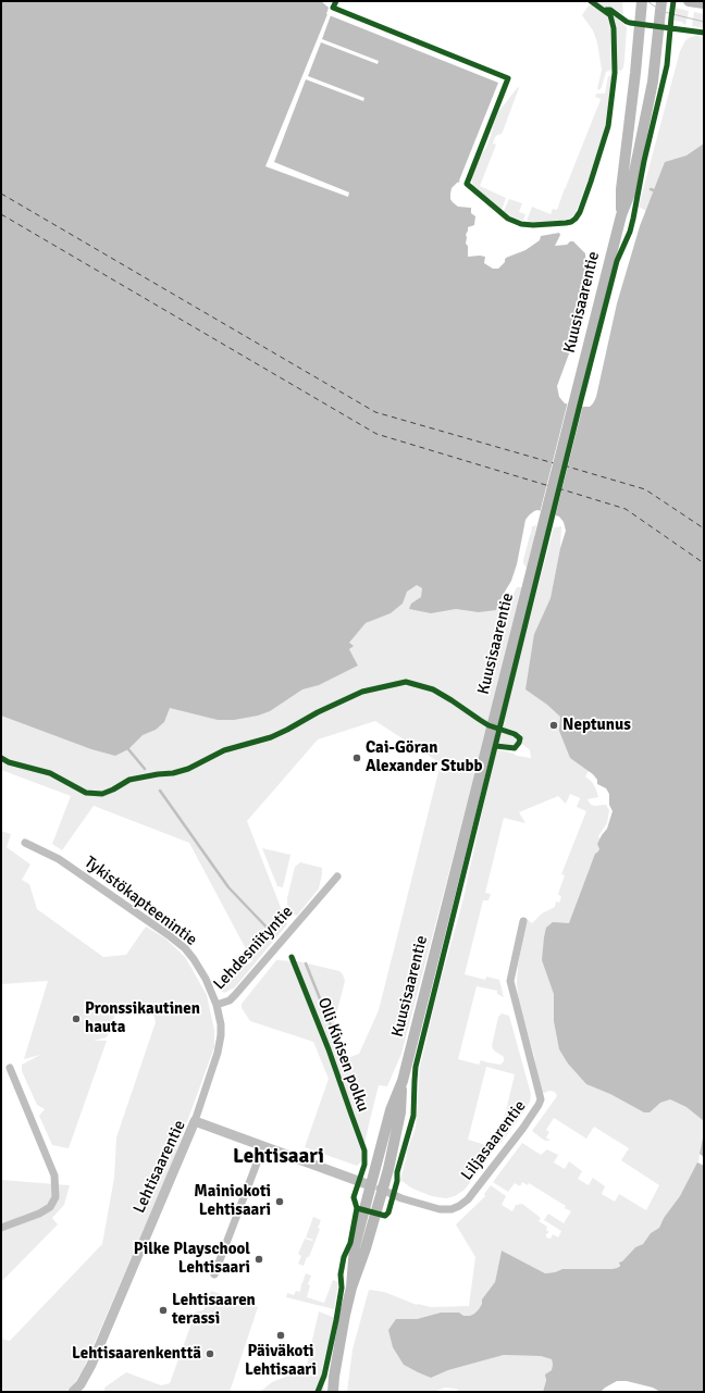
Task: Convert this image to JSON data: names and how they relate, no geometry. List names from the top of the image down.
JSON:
{
  "streets": {
    "main road": ["Kuusisaarentie"],
    "street": [
      "Tykistökapteenintie",
      "Lehdesniityntie",
      "Liljasaarentie",
      "Lehtisaarentie"
    ],
    "cycle path": ["Olli Kivisen polku"]
  },
  "crossings": [
    ["Kuusisaarentie", "Liljasaarentie"],
    ["Kuusisaarentie", "Lehtisaarentie"],
    ["Tykistökapteenintie", "Lehdesniityntie"],
    ["Lehdesniityntie", "Lehtisaarentie"],
    ["Liljasaarentie", "Lehtisaarentie"]
  ],
  "districts": ["Lehtisaari"],
  "places": [
    "Neptunus",
    "Cai-Göran Alexander Stubb",
    "Pronssikautinen hauta",
    "Mainiokoti Lehtisaari",
    "Pilke Playschool Lehtisaari",
    "Lehtisaaren terassi",
    "Päiväkoti Lehtisaari",
    "Lehtisaarenkenttä"
  ]
}
